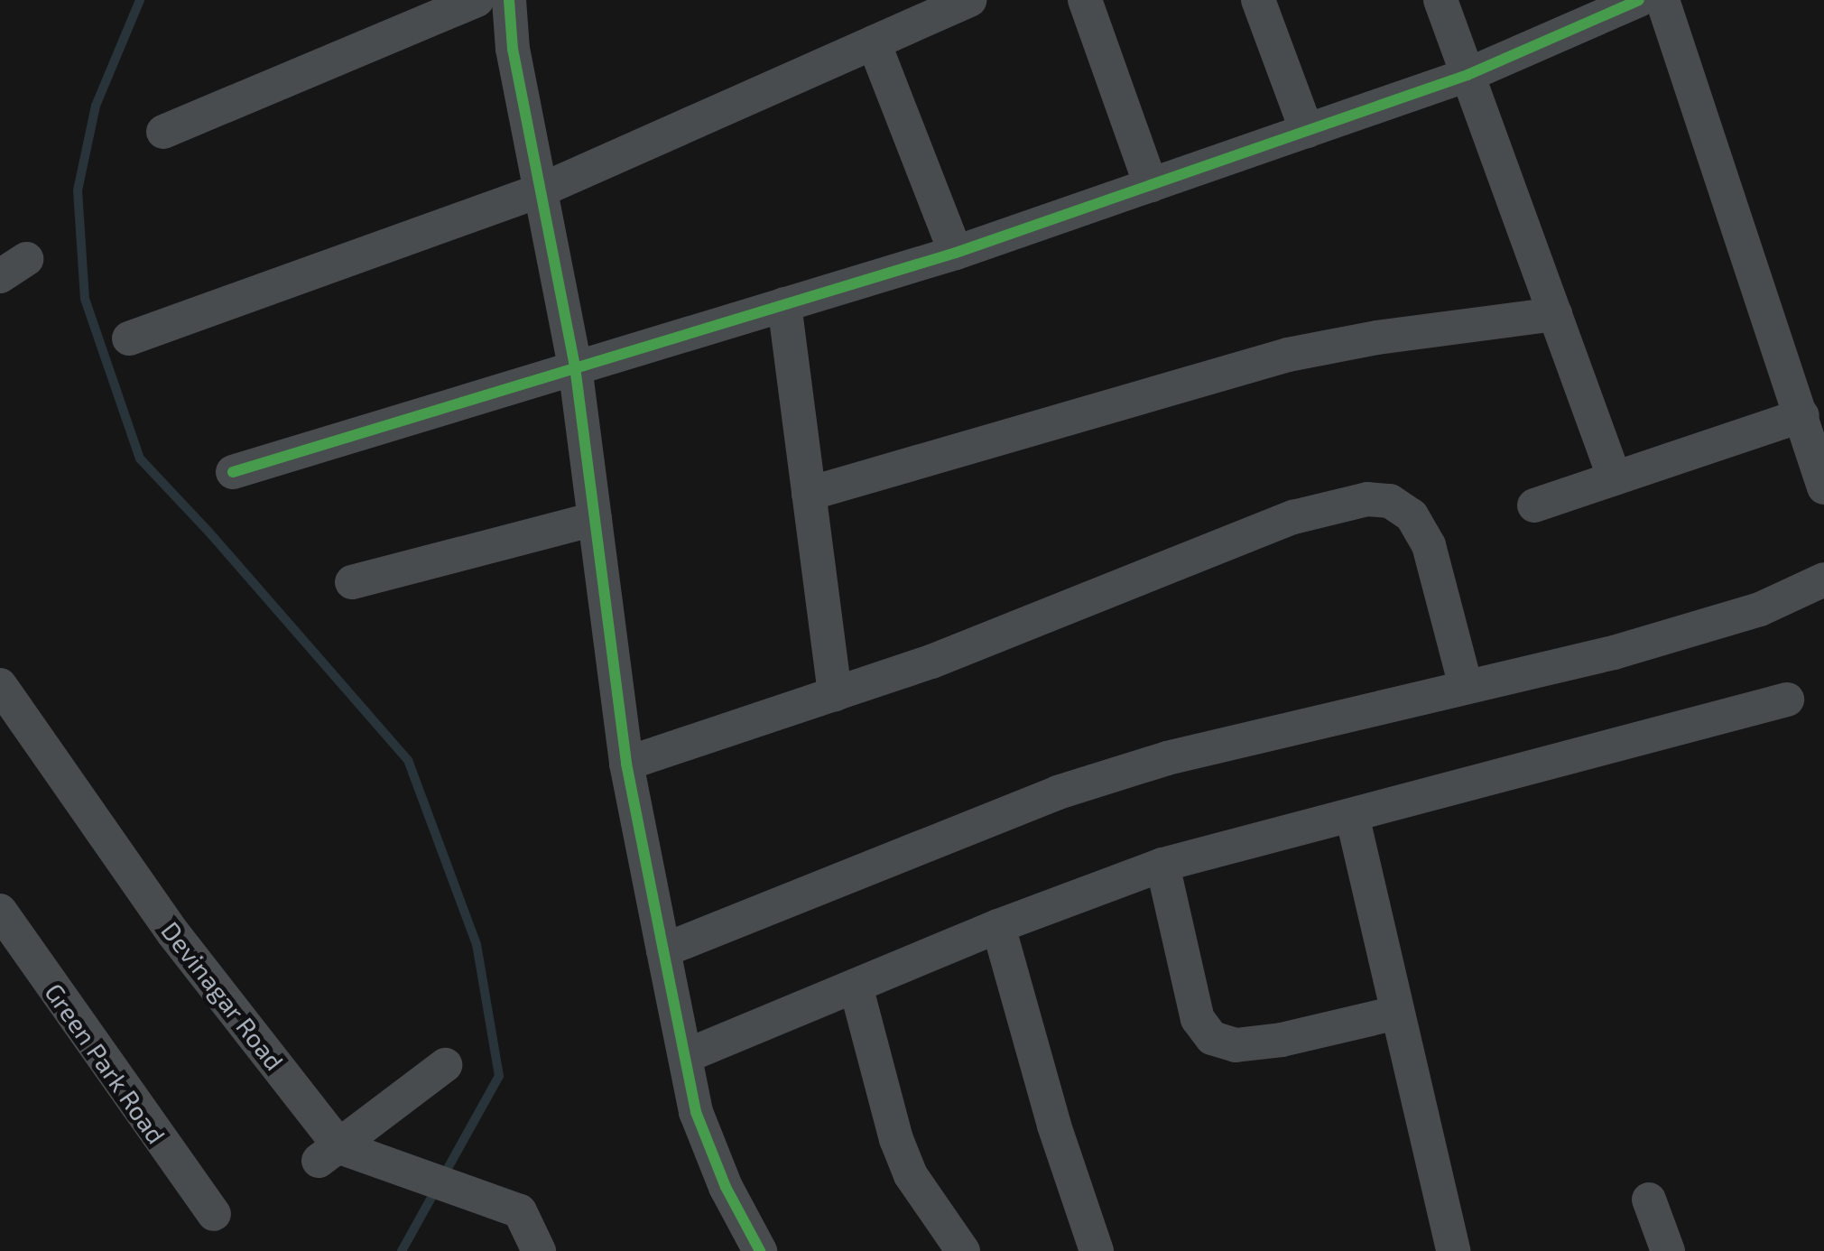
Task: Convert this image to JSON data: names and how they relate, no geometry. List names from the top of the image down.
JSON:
{
  "streets": {
    "street": ["Devinagar Road", "Green Park Road"]
  }
}
